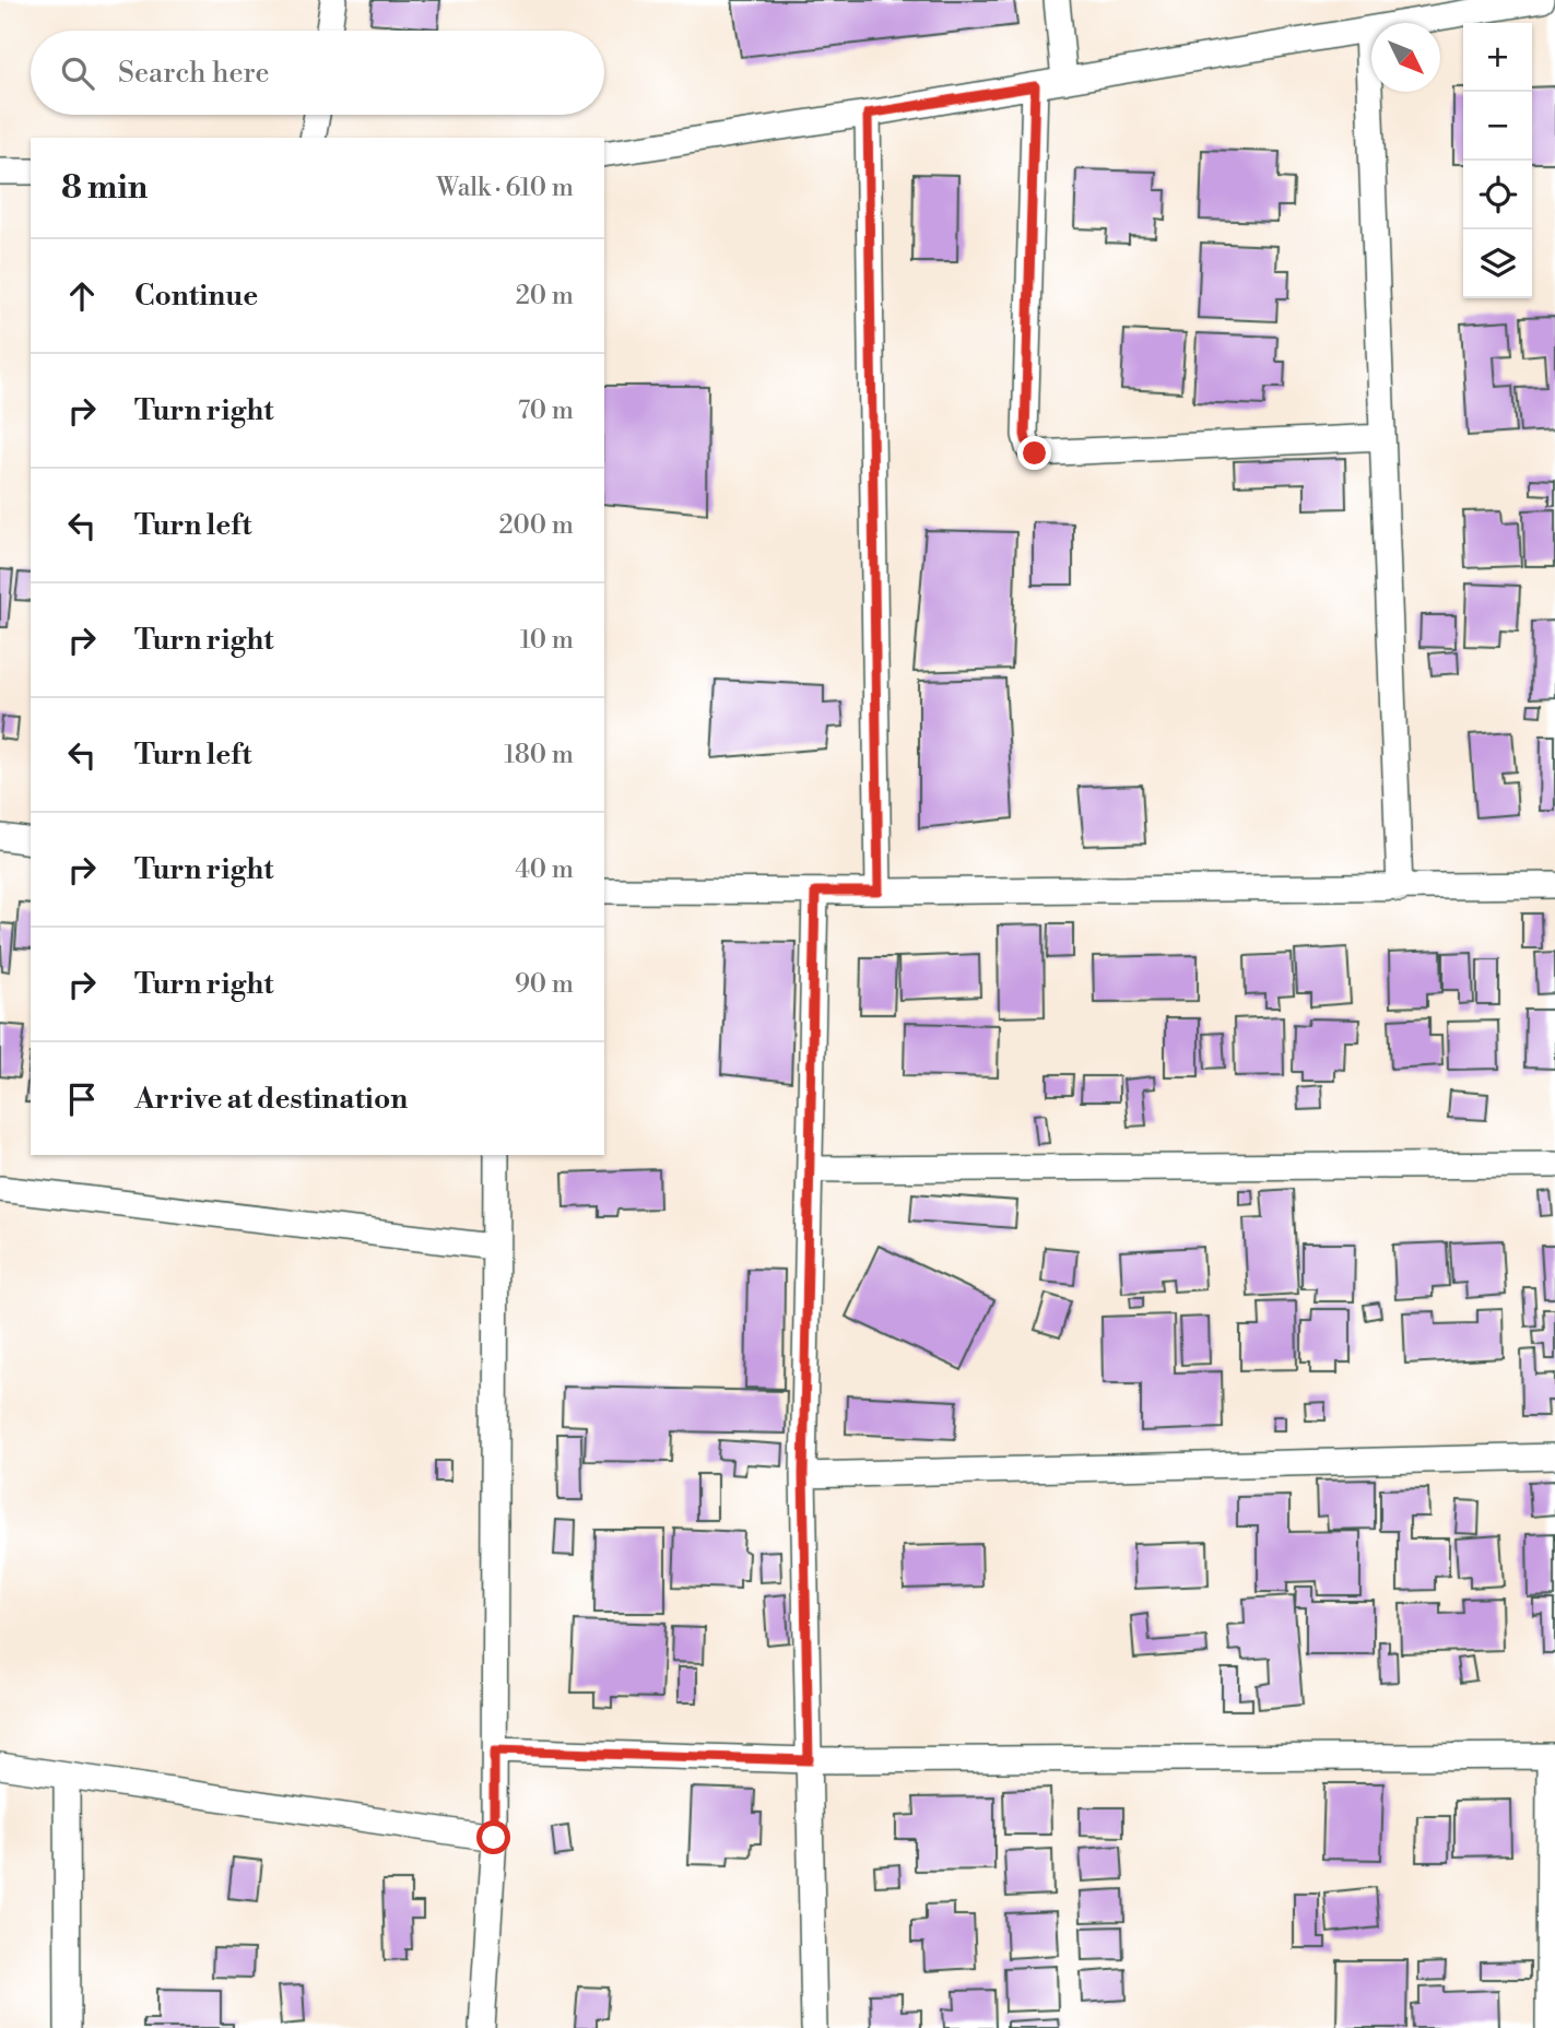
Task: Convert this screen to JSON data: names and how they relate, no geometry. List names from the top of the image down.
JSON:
{
  "north": "bottom right",
  "page": {
    "map_buttons": ["+", "−"],
    "search": "Search here",
    "heading": ["8 min", "Walk · 610 m"],
    "list": [
      ["Continue", "20 m"],
      ["Turn right", "70 m"],
      ["Turn left", "200 m"],
      ["Turn right", "10 m"],
      ["Turn left", "180 m"],
      ["Turn right", "40 m"],
      ["Turn right", "90 m"],
      "Arrive at destination"
    ]
  }
}
